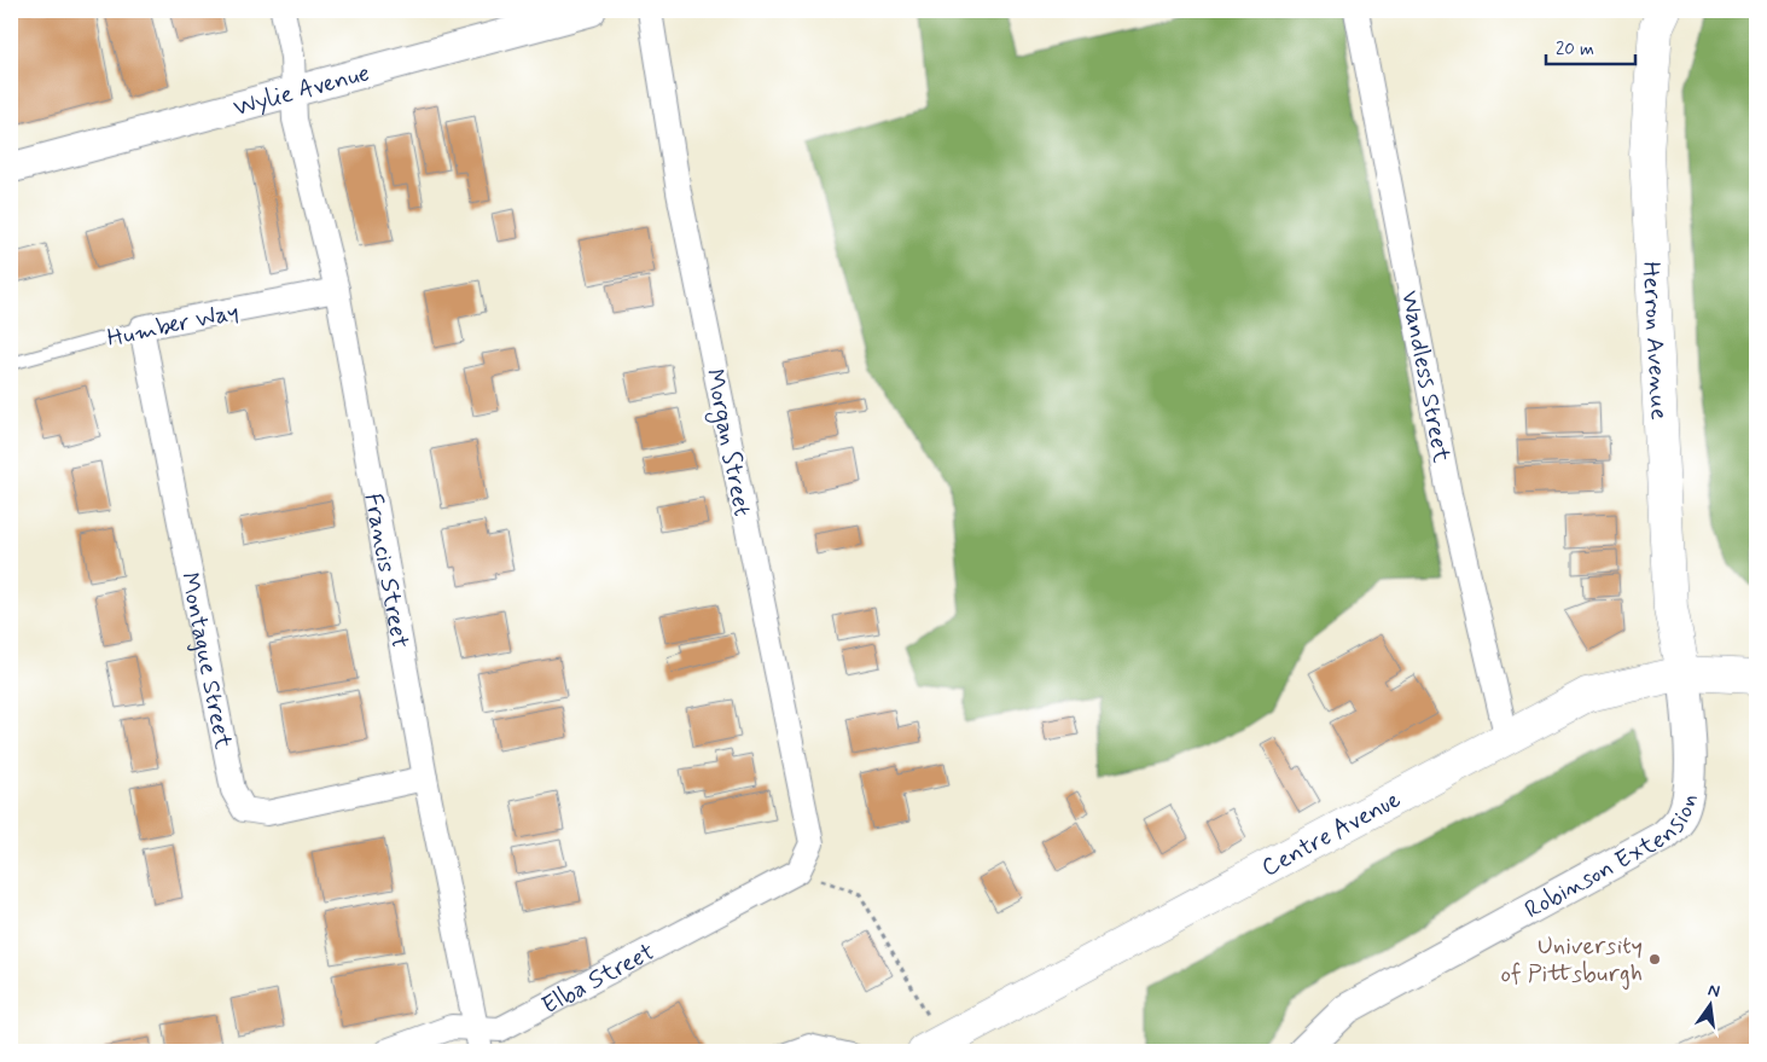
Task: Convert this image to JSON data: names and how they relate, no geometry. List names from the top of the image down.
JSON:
{
  "streets": {
    "main road": ["Herron Avenue", "Centre Avenue"],
    "street": [
      "Wylie Avenue",
      "Humber Way",
      "Wandless Street",
      "Morgan Street",
      "Francis Street",
      "Montague Street",
      "Robinson Extension",
      "Elba Street"
    ]
  },
  "crossings": [
    ["Wylie Avenue", "Francis Street"],
    ["Humber Way", "Francis Street"],
    ["Humber Way", "Montague Street"],
    ["Herron Avenue", "Centre Avenue"],
    ["Herron Avenue", "Robinson Extension"],
    ["Wandless Street", "Centre Avenue"],
    ["Morgan Street", "Elba Street"],
    ["Francis Street", "Montague Street"],
    ["Francis Street", "Elba Street"],
    ["Centre Avenue", "Robinson Extension"]
  ],
  "places": ["University of Pittsburgh"],
  "scale_bar": "20 m",
  "north": "top"
}
